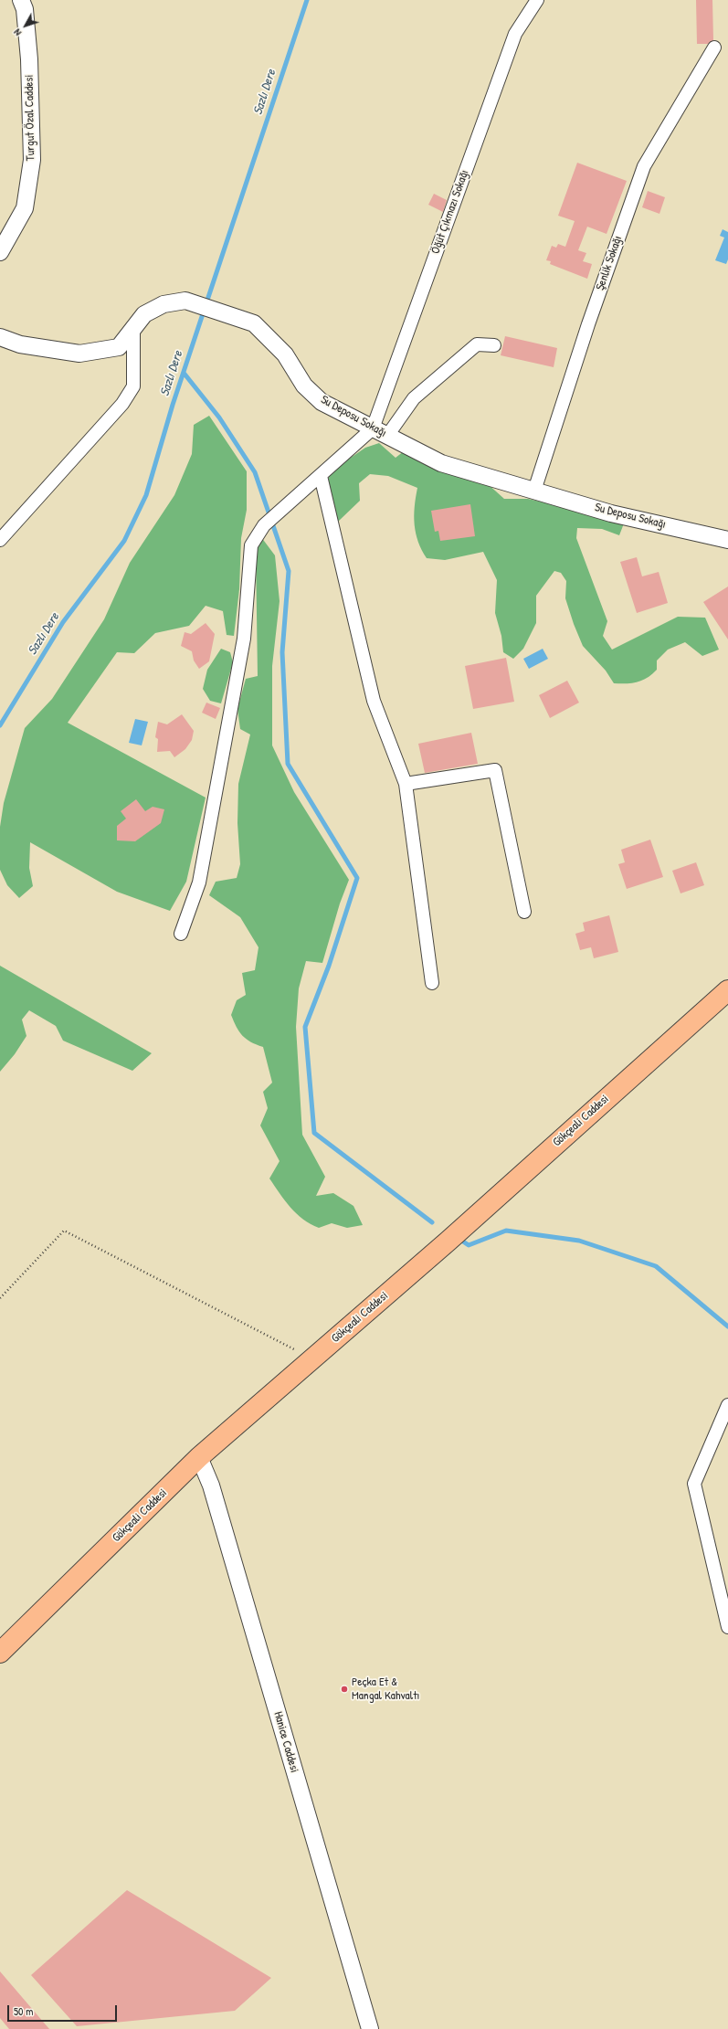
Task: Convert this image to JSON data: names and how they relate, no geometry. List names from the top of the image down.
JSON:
{
  "streets": {
    "main road": ["Gökçeali Caddesi"],
    "street": [
      "Turgut Özal Caddesi",
      "Öğüt Çıkmazı Sokağı",
      "Şenlik Sokağı",
      "Su Deposu Sokağı",
      "Hanice Caddesi"
    ]
  },
  "crossings": [
    ["Öğüt Çıkmazı Sokağı", "Su Deposu Sokağı"],
    ["Şenlik Sokağı", "Su Deposu Sokağı"],
    ["Gökçeali Caddesi", "Hanice Caddesi"]
  ],
  "water": ["Sazlı Dere"],
  "places": ["Peçka Et & Mangal Kahvaltı"],
  "scale_bar": "50 m",
  "north": "bottom left"
}
